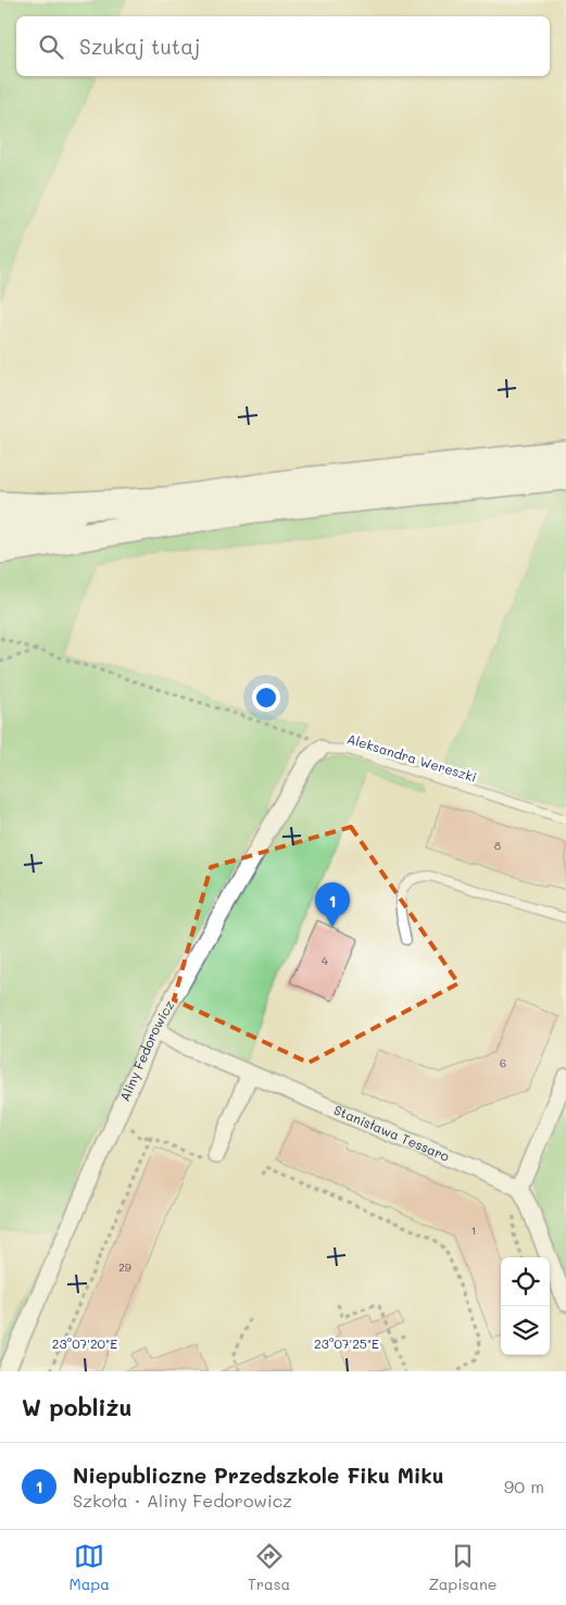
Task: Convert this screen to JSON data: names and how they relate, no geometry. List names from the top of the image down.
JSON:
{
  "streets": {
    "street": ["Aliny Fedorowicz", "Stanisława Tessaro"],
    "lane": ["Aleksandra Wereszki"]
  },
  "crossings": [
    ["Aleksandra Wereszki", "Aliny Fedorowicz"],
    ["Aliny Fedorowicz", "Stanisława Tessaro"]
  ],
  "house_numbers": [
    "8",
    "4",
    "6",
    "1",
    "29"
  ],
  "page": {
    "search": "Szukaj tutaj",
    "pins": "1",
    "heading": "W pobliżu",
    "list": [
      {
        "mark": "1",
        "name": "Niepubliczne Przedszkole Fiku Miku",
        "note": "Szkoła · Aliny Fedorowicz",
        "value": "90 m"
      }
    ],
    "nav": ["Mapa", "Trasa", "Zapisane"]
  },
  "coordinates": ["23°07'20\"E", "23°07'25\"E"]
}
